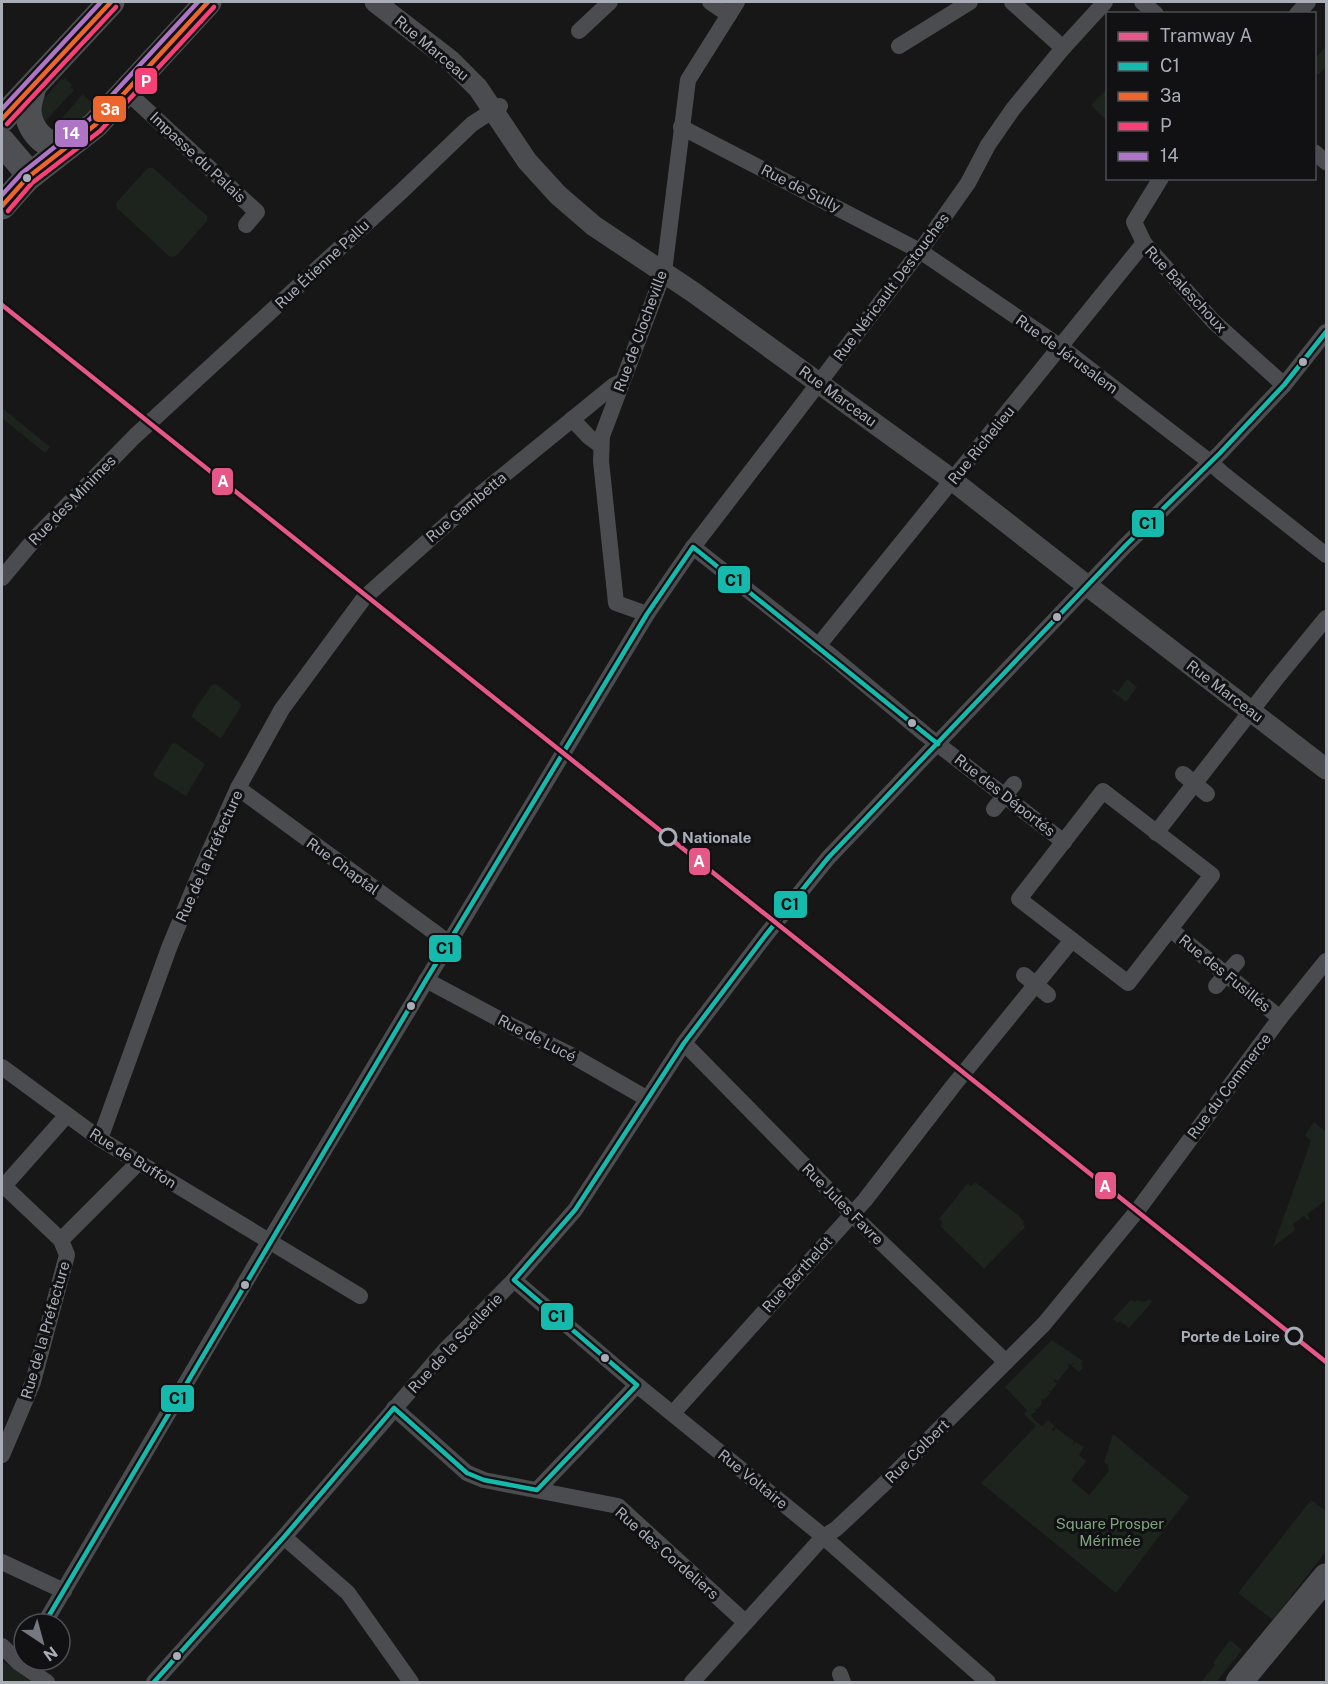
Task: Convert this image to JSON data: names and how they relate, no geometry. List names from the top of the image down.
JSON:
{
  "streets": {
    "street": [
      "Rue Marceau",
      "Impasse du Palais",
      "Rue de Sully",
      "Rue Étienne Pallu",
      "Rue Néricault Destouches",
      "Rue Baleschoux",
      "Rue de Clocheville",
      "Rue de Jérusalem",
      "Rue Richelieu",
      "Rue des Minimes",
      "Rue Gambetta",
      "Rue des Déportés",
      "Rue de la Préfecture",
      "Rue Chaptal",
      "Rue des Fusillés",
      "Rue de Lucé",
      "Rue du Commerce",
      "Rue de Buffon",
      "Rue Jules Favre",
      "Rue Berthelot",
      "Rue de la Scellerie",
      "Rue Colbert",
      "Rue Voltaire",
      "Rue des Cordeliers"
    ]
  },
  "crossings": [
    ["Rue Marceau", "Rue Étienne Pallu"],
    ["Rue Marceau", "Rue Néricault Destouches"],
    ["Rue Marceau", "Rue de Clocheville"],
    ["Rue Marceau", "Rue Richelieu"],
    ["Rue Marceau", "Rue de la Scellerie"],
    ["Rue de Sully", "Rue Néricault Destouches"],
    ["Rue de Sully", "Rue de Clocheville"],
    ["Rue de Sully", "Rue de Jérusalem"],
    ["Rue Étienne Pallu", "Rue des Minimes"],
    ["Rue Néricault Destouches", "Rue de Clocheville"],
    ["Rue Néricault Destouches", "Rue de Jérusalem"],
    ["Rue Néricault Destouches", "Rue des Déportés"],
    ["Rue Néricault Destouches", "Rue Chaptal"],
    ["Rue Néricault Destouches", "Rue de Lucé"],
    ["Rue Néricault Destouches", "Rue de Buffon"],
    ["Rue Baleschoux", "Rue Richelieu"],
    ["Rue Baleschoux", "Rue de la Scellerie"],
    ["Rue de Clocheville", "Rue Gambetta"],
    ["Rue de Jérusalem", "Rue Richelieu"],
    ["Rue de Jérusalem", "Rue de la Scellerie"],
    ["Rue Richelieu", "Rue des Déportés"],
    ["Rue Gambetta", "Rue de la Préfecture"],
    ["Rue des Déportés", "Rue de la Scellerie"],
    ["Rue de la Préfecture", "Rue Chaptal"],
    ["Rue de la Préfecture", "Rue de Buffon"],
    ["Rue des Fusillés", "Rue du Commerce"],
    ["Rue de Lucé", "Rue de la Scellerie"],
    ["Rue du Commerce", "Rue Colbert"],
    ["Rue Jules Favre", "Rue Berthelot"],
    ["Rue Jules Favre", "Rue de la Scellerie"],
    ["Rue Jules Favre", "Rue Colbert"],
    ["Rue Berthelot", "Rue Voltaire"],
    ["Rue de la Scellerie", "Rue Voltaire"],
    ["Rue de la Scellerie", "Rue des Cordeliers"],
    ["Rue Colbert", "Rue Voltaire"],
    ["Rue Colbert", "Rue des Cordeliers"]
  ],
  "parks": ["Square Prosper Mérimée"],
  "places": ["Nationale", "Porte de Loire"],
  "lines": [
    "transit line 3a",
    "transit line 14",
    "transit line P",
    "tram line A",
    "transit line C1"
  ],
  "legend": [
    "Tramway A",
    "C1",
    "3a",
    "P",
    "14"
  ],
  "north": "bottom right"
}
